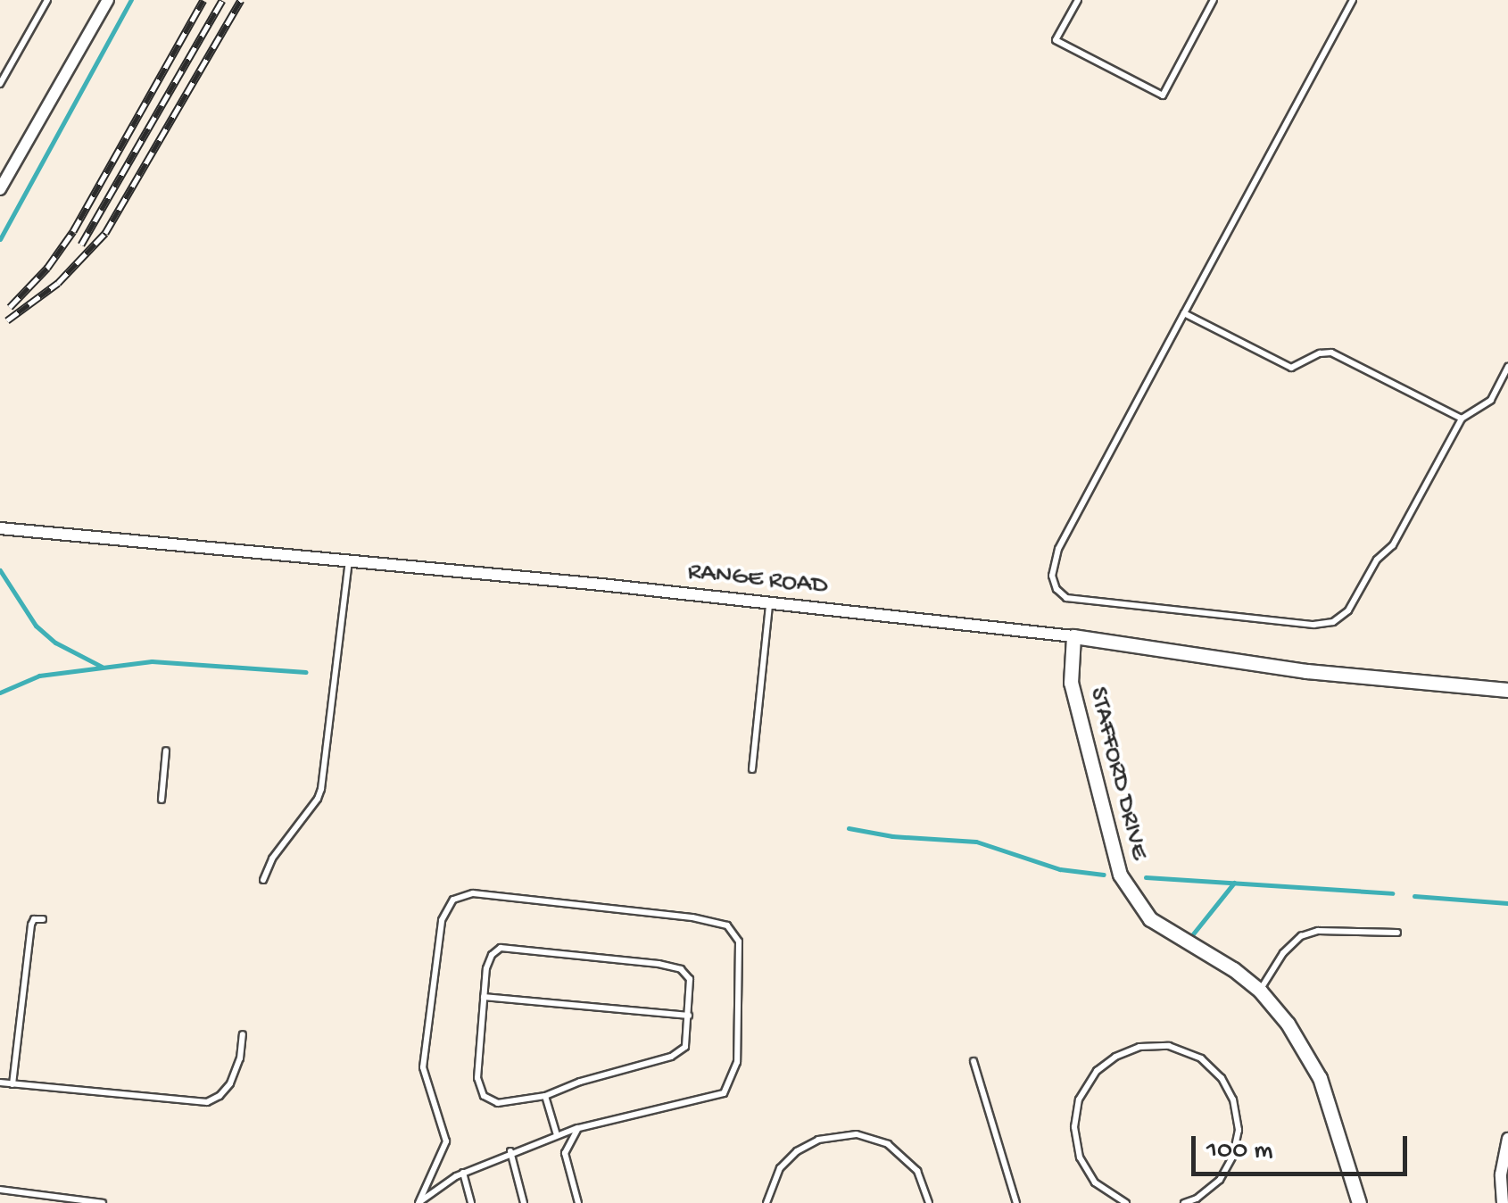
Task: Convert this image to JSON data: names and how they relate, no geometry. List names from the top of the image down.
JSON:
{
  "streets": {
    "street": ["RANGE ROAD", "STAFFORD DRIVE"]
  },
  "crossings": [
    ["RANGE ROAD", "STAFFORD DRIVE"]
  ],
  "scale_bar": "100 m"
}
